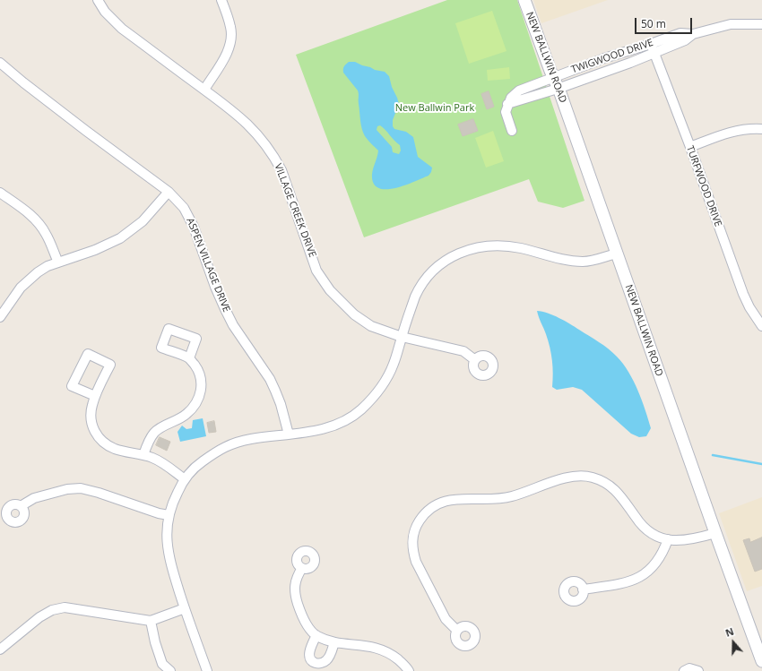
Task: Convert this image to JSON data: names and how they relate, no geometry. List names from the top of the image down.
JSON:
{
  "streets": {
    "main road": ["NEW BALLWIN ROAD"],
    "street": [
      "TWIGWOOD DRIVE",
      "TURFWOOD DRIVE",
      "VILLAGE CREEK DRIVE",
      "ASPEN VILLAGE DRIVE"
    ]
  },
  "crossings": [
    ["TWIGWOOD DRIVE", "NEW BALLWIN ROAD"],
    ["TWIGWOOD DRIVE", "TURFWOOD DRIVE"]
  ],
  "parks": ["New Ballwin Park"],
  "scale_bar": "50 m",
  "north": "top"
}
